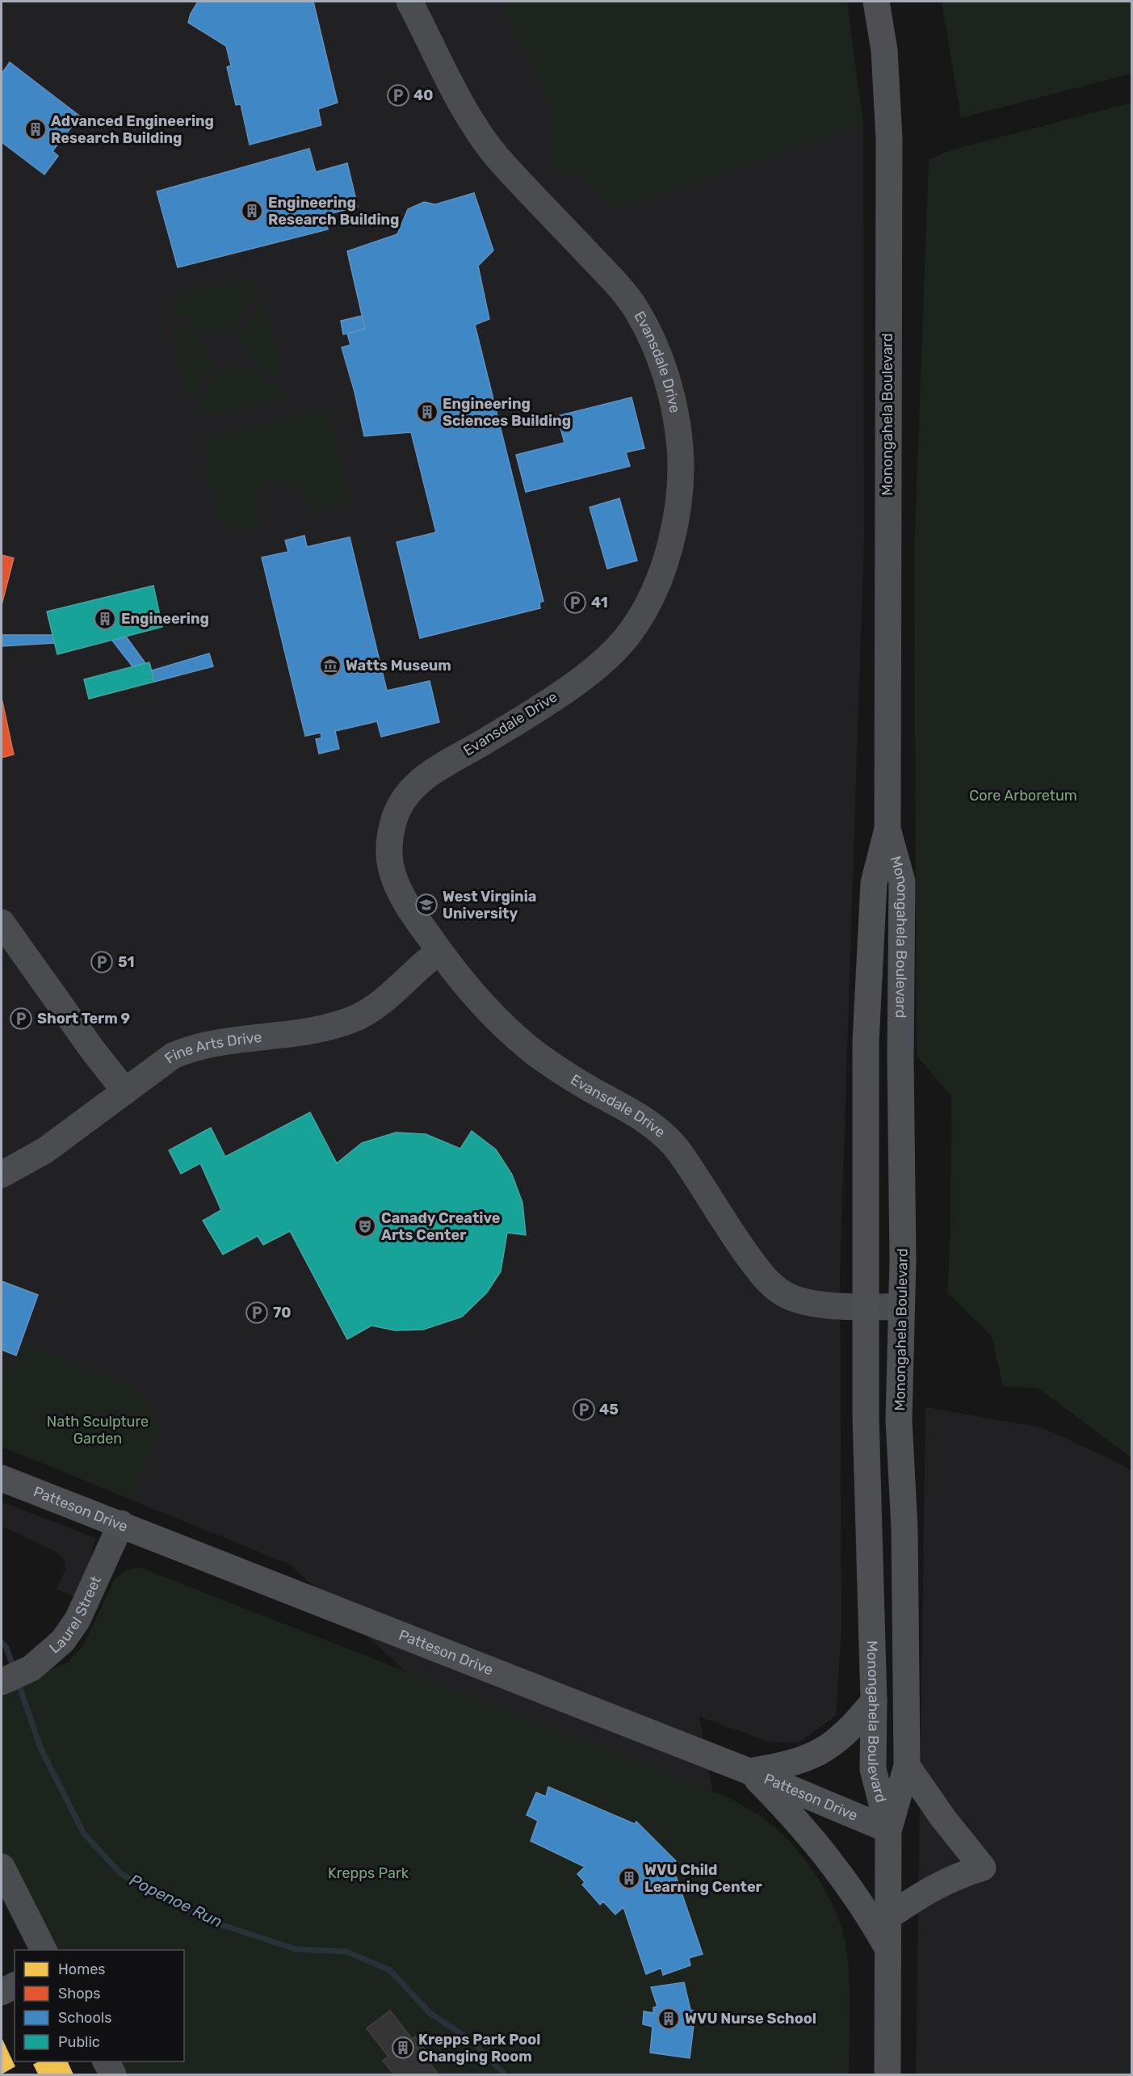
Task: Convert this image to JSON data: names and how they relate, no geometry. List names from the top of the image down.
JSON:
{
  "streets": {
    "main road": ["Monongahela Boulevard", "Patteson Drive"],
    "street": ["Evansdale Drive", "Fine Arts Drive", "Laurel Street"]
  },
  "crossings": [
    ["Evansdale Drive", "Monongahela Boulevard"],
    ["Evansdale Drive", "Fine Arts Drive"],
    ["Monongahela Boulevard", "Patteson Drive"],
    ["Patteson Drive", "Laurel Street"]
  ],
  "water": ["Popenoe Run"],
  "parks": ["Core Arboretum", "Nath Sculpture Garden", "Krepps Park"],
  "places": {
    "parking": [
      "40",
      "41",
      "51",
      "Short Term 9",
      "70",
      "45"
    ],
    "building": [
      "Advanced Engineering Research Building",
      "Engineering Research Building",
      "Engineering Sciences Building",
      "Engineering",
      "WVU Child Learning Center",
      "WVU Nurse School",
      "Krepps Park Pool Changing Room"
    ],
    "museum": ["Watts Museum"],
    "school or university": ["West Virginia University"],
    "theatre": ["Canady Creative Arts Center"]
  },
  "legend": [
    "Homes",
    "Shops",
    "Schools",
    "Public"
  ]
}
